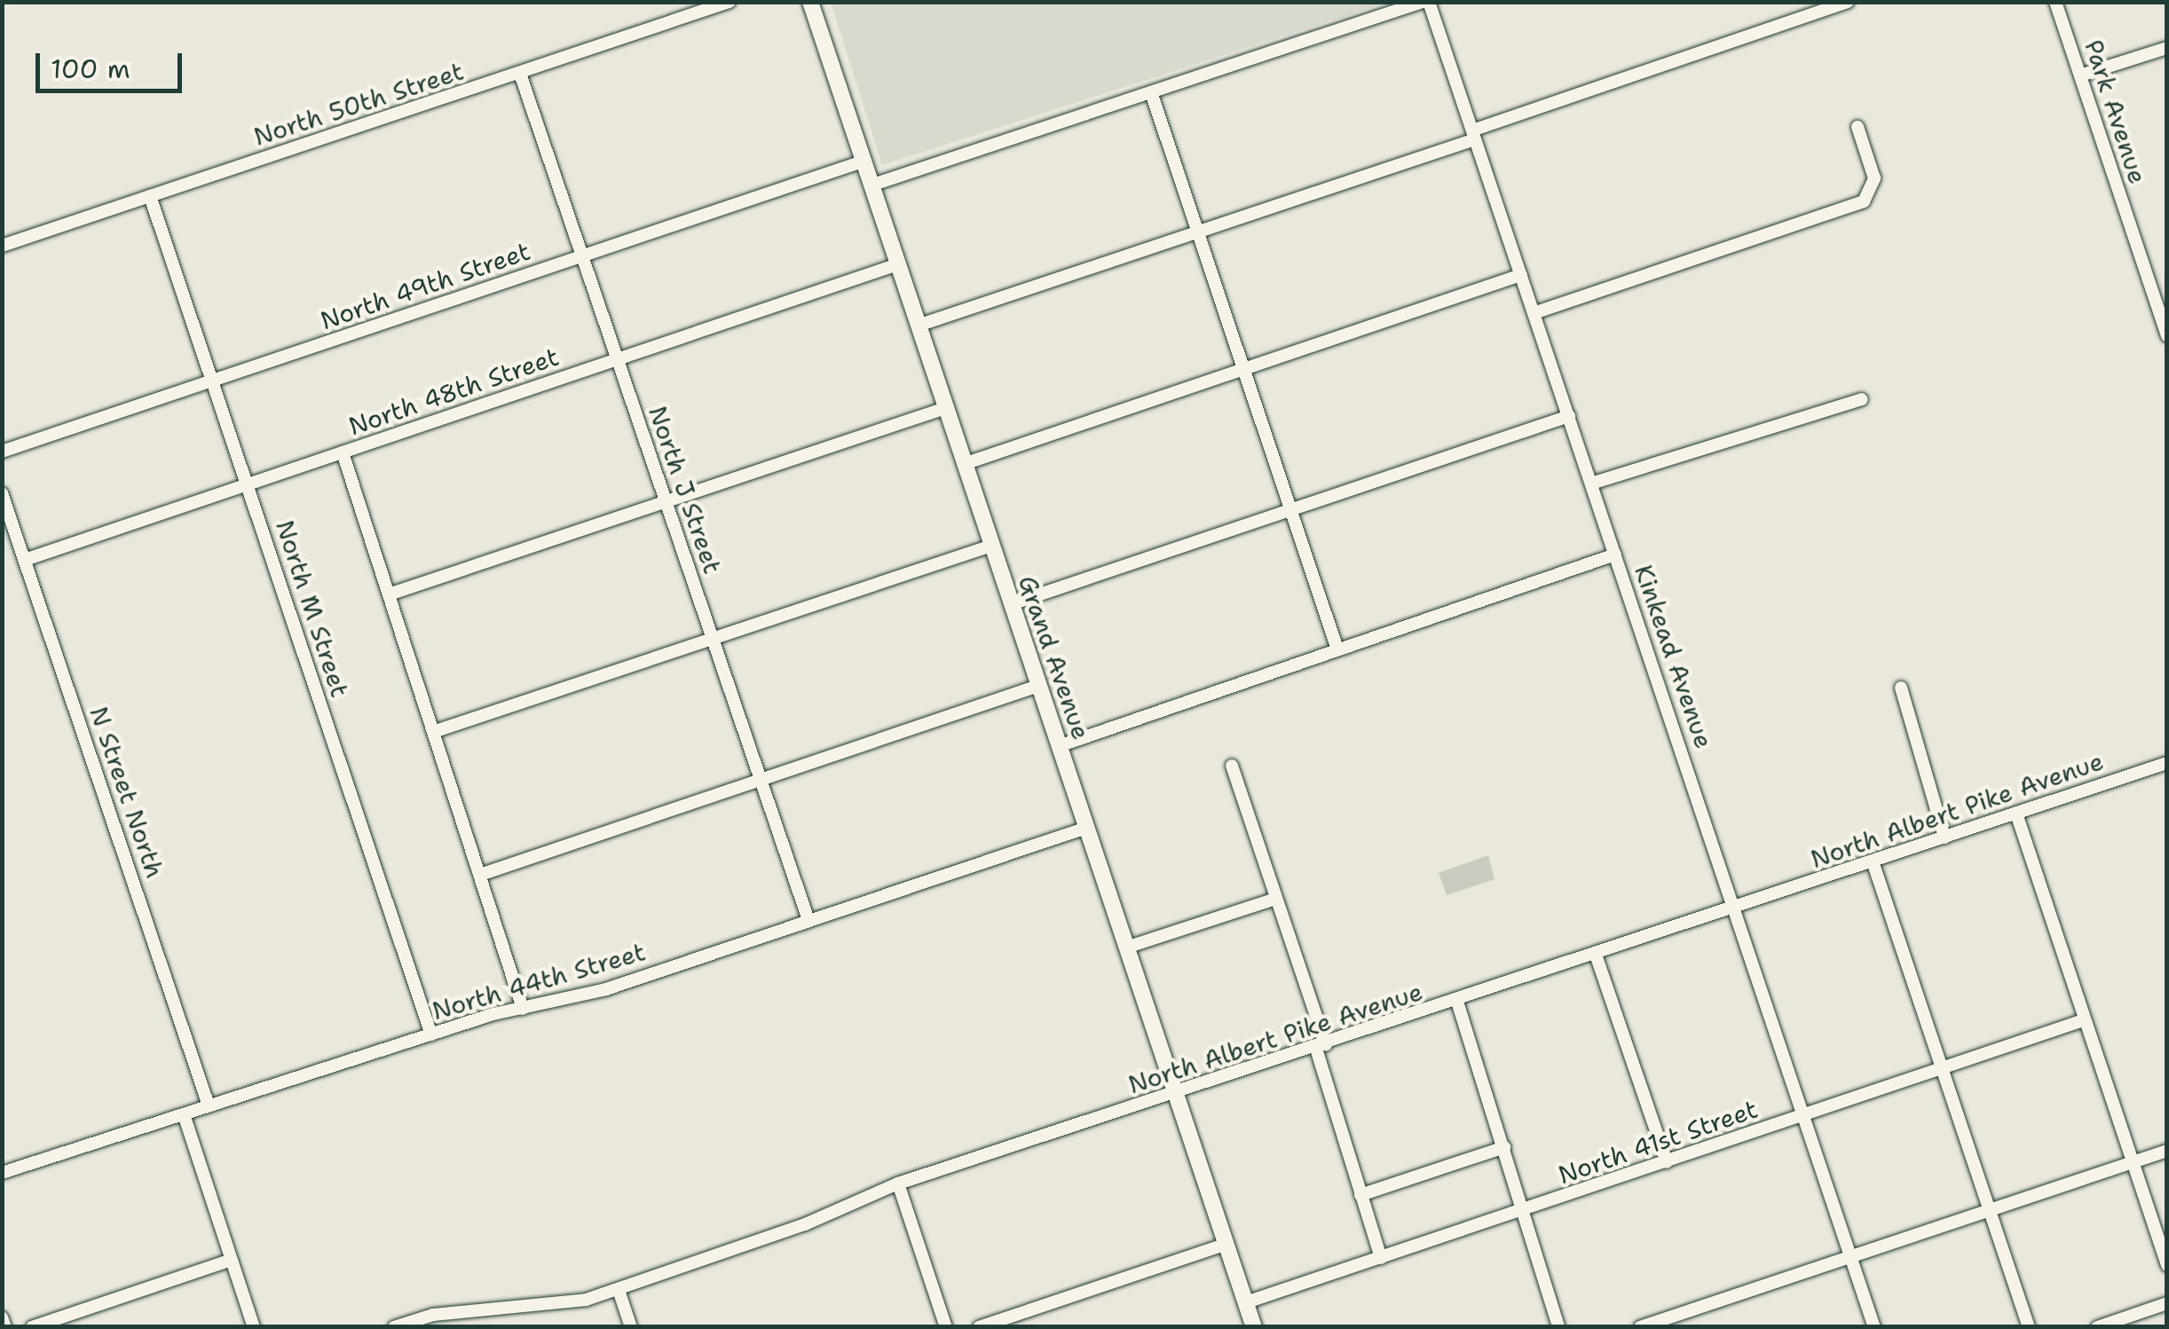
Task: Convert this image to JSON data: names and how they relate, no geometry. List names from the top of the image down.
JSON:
{
  "streets": {
    "main road": ["Grand Avenue"],
    "street": [
      "North 50th Street",
      "Park Avenue",
      "North 49th Street",
      "North 48th Street",
      "North J Street",
      "North M Street",
      "Kinkead Avenue",
      "N Street North",
      "North Albert Pike Avenue",
      "North 44th Street",
      "North 41st Street"
    ]
  },
  "crossings": [
    ["North 50th Street", "North J Street"],
    ["North 50th Street", "North M Street"],
    ["North 49th Street", "North J Street"],
    ["North 49th Street", "North M Street"],
    ["North 49th Street", "Grand Avenue"],
    ["North 48th Street", "North J Street"],
    ["North 48th Street", "North M Street"],
    ["North 48th Street", "Grand Avenue"],
    ["North 48th Street", "N Street North"],
    ["North J Street", "North 44th Street"],
    ["North M Street", "North 44th Street"],
    ["Kinkead Avenue", "North Albert Pike Avenue"],
    ["Kinkead Avenue", "North 41st Street"],
    ["Grand Avenue", "North Albert Pike Avenue"],
    ["Grand Avenue", "North 44th Street"],
    ["Grand Avenue", "North 41st Street"],
    ["N Street North", "North 44th Street"]
  ],
  "scale_bar": "100 m"
}
